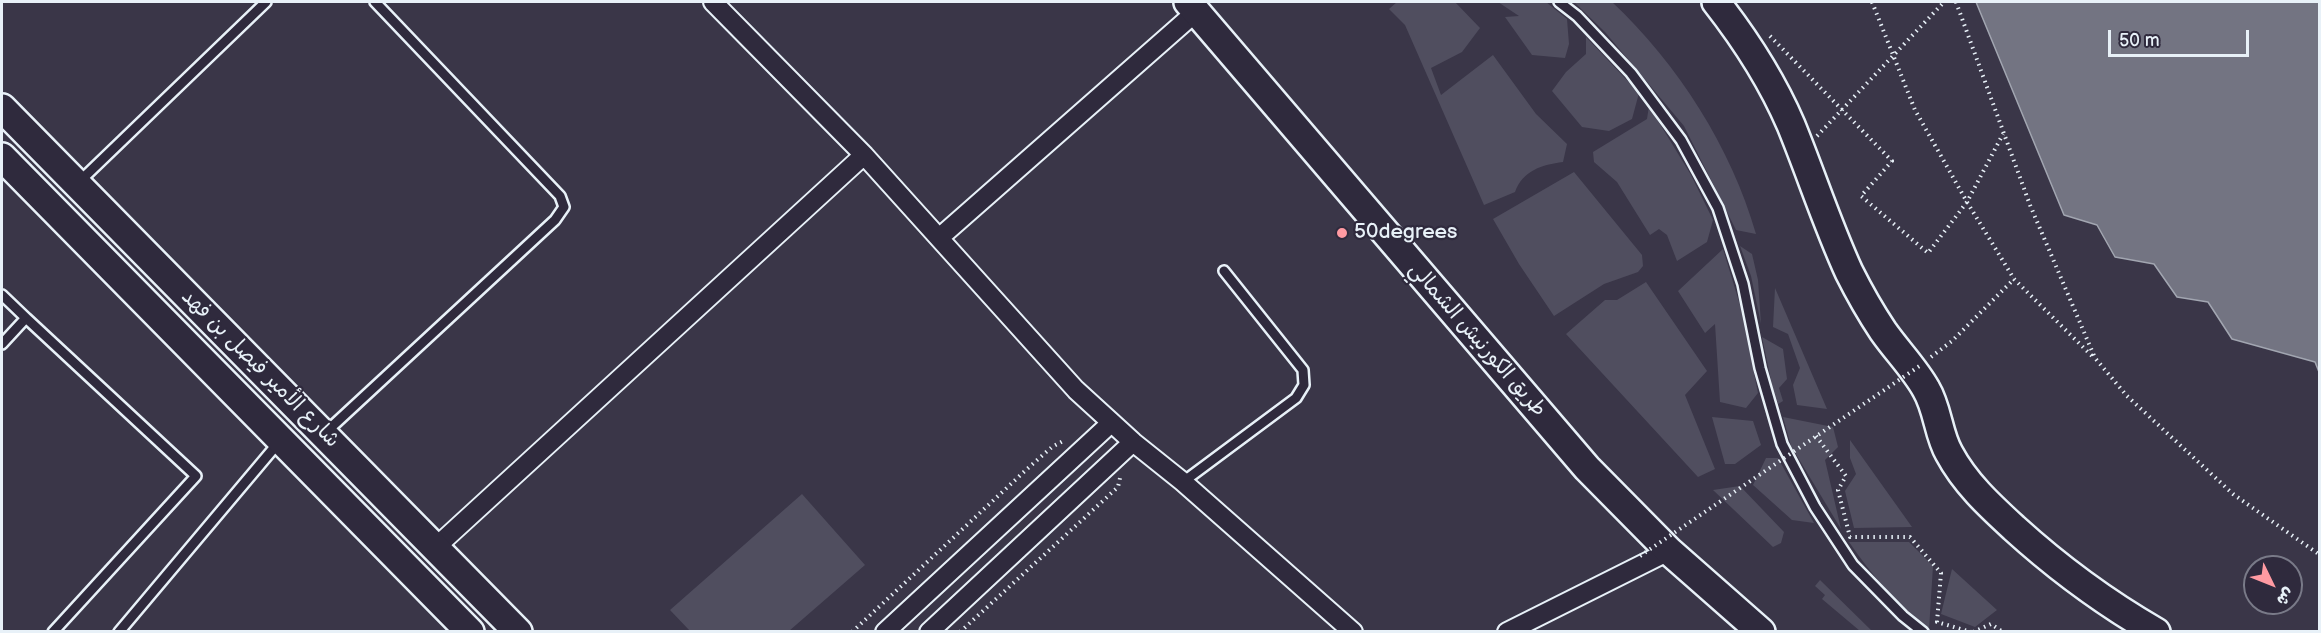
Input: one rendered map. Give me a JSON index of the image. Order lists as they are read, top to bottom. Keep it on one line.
{"streets":{"main road":["طريق الكورنيش الشمالي","شارع الأمير فيصل بن فهد"]},"places":["50degrees"],"scale_bar":"50 m","north":"bottom right"}
